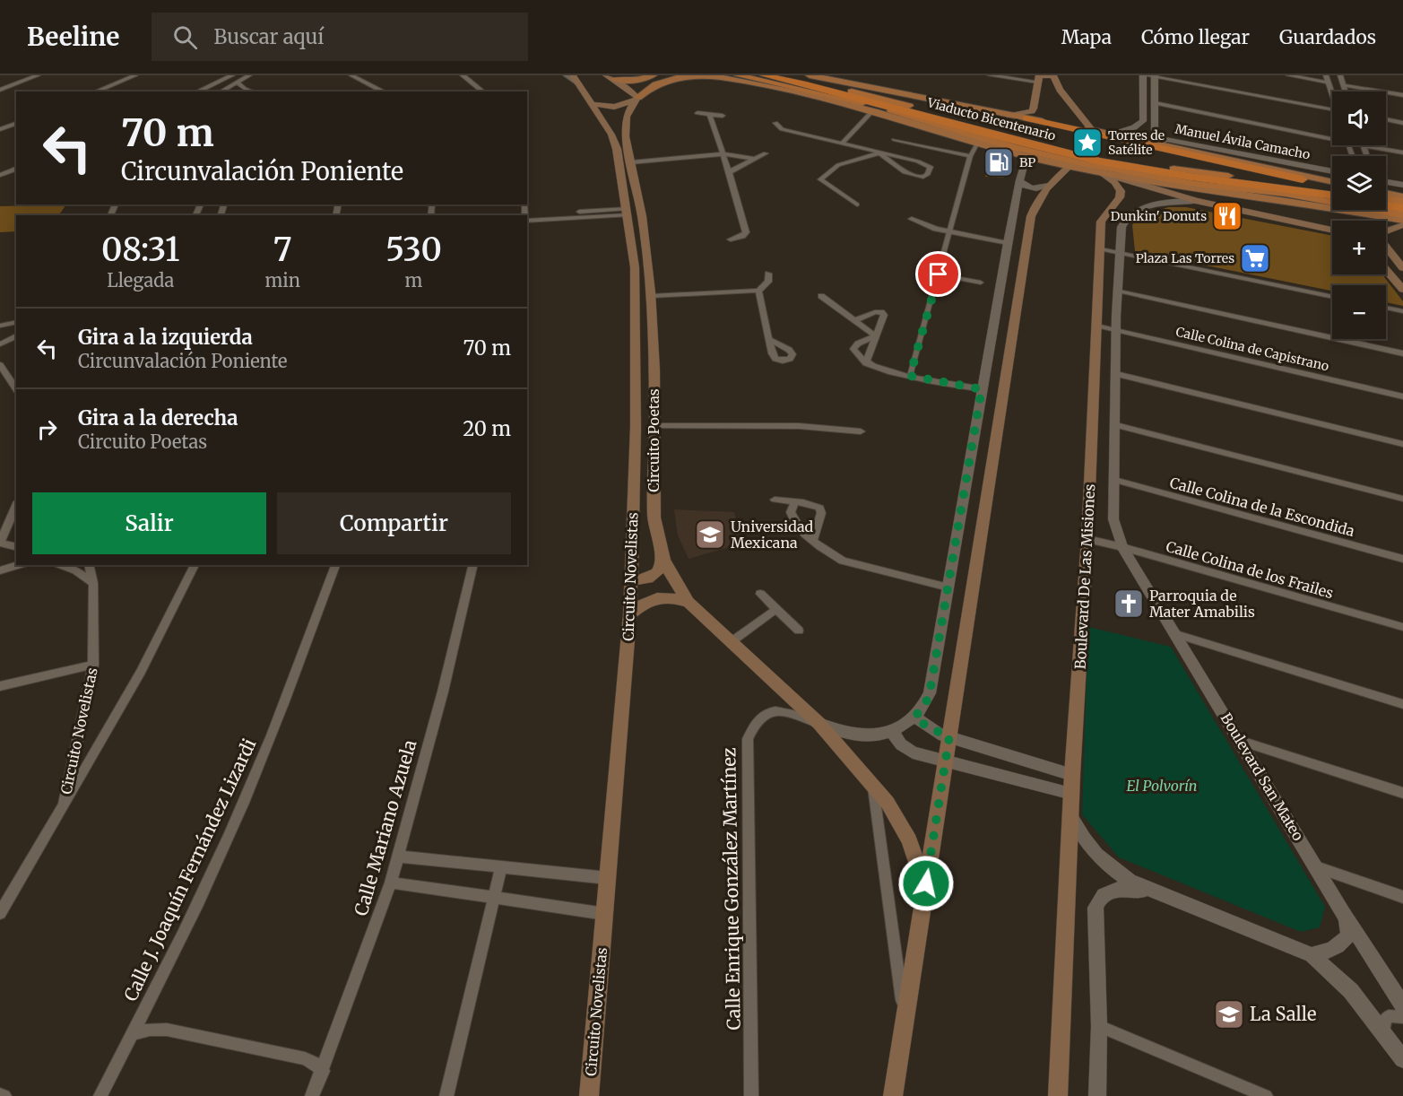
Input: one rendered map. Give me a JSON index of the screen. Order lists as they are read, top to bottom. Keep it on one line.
{"streets":{"highway":["Viaducto Bicentenario"],"main road":["Circuito Poetas","Circuito Novelistas","Boulevard De Las Misiones"],"street":["Manuel Ávila Camacho","Calle Colina de Capistrano","Calle Colina de la Escondida","Calle Colina de los Frailes","Boulevard San Mateo","Calle Mariano Azuela","Calle J. Joaquín Fernández Lizardi","Calle Enrique González Martínez"]},"crossings":[["Calle Colina de Capistrano","Boulevard De Las Misiones"],["Circuito Poetas","Calle Enrique González Martínez"],["Calle Colina de la Escondida","Boulevard De Las Misiones"],["Calle Colina de los Frailes","Boulevard De Las Misiones"],["Calle Colina de los Frailes","Boulevard San Mateo"],["Boulevard De Las Misiones","Boulevard San Mateo"]],"parks":["El Polvorín"],"places":{"place":["Torres de Satélite"],"fuel station":["BP"],"restaurant":["Dunkin' Donuts"],"supermarket":["Plaza Las Torres"],"school or university":["Universidad Mexicana","La Salle"],"church":["Parroquia de Mater Amabilis"]},"page":{"header":"Beeline","search":"Buscar aquí","nav":["Mapa","Cómo llegar","Guardados"],"map_buttons":["+","−"],"turn":["70 m","Circunvalación Poniente"],"eta":["08:31","Llegada","7","min","530","m"],"list":[{"name":"Gira a la izquierda","note":"Circunvalación Poniente","value":"70 m"},{"name":"Gira a la derecha","note":"Circuito Poetas","value":"20 m"}],"buttons":["Salir","Compartir"]}}
